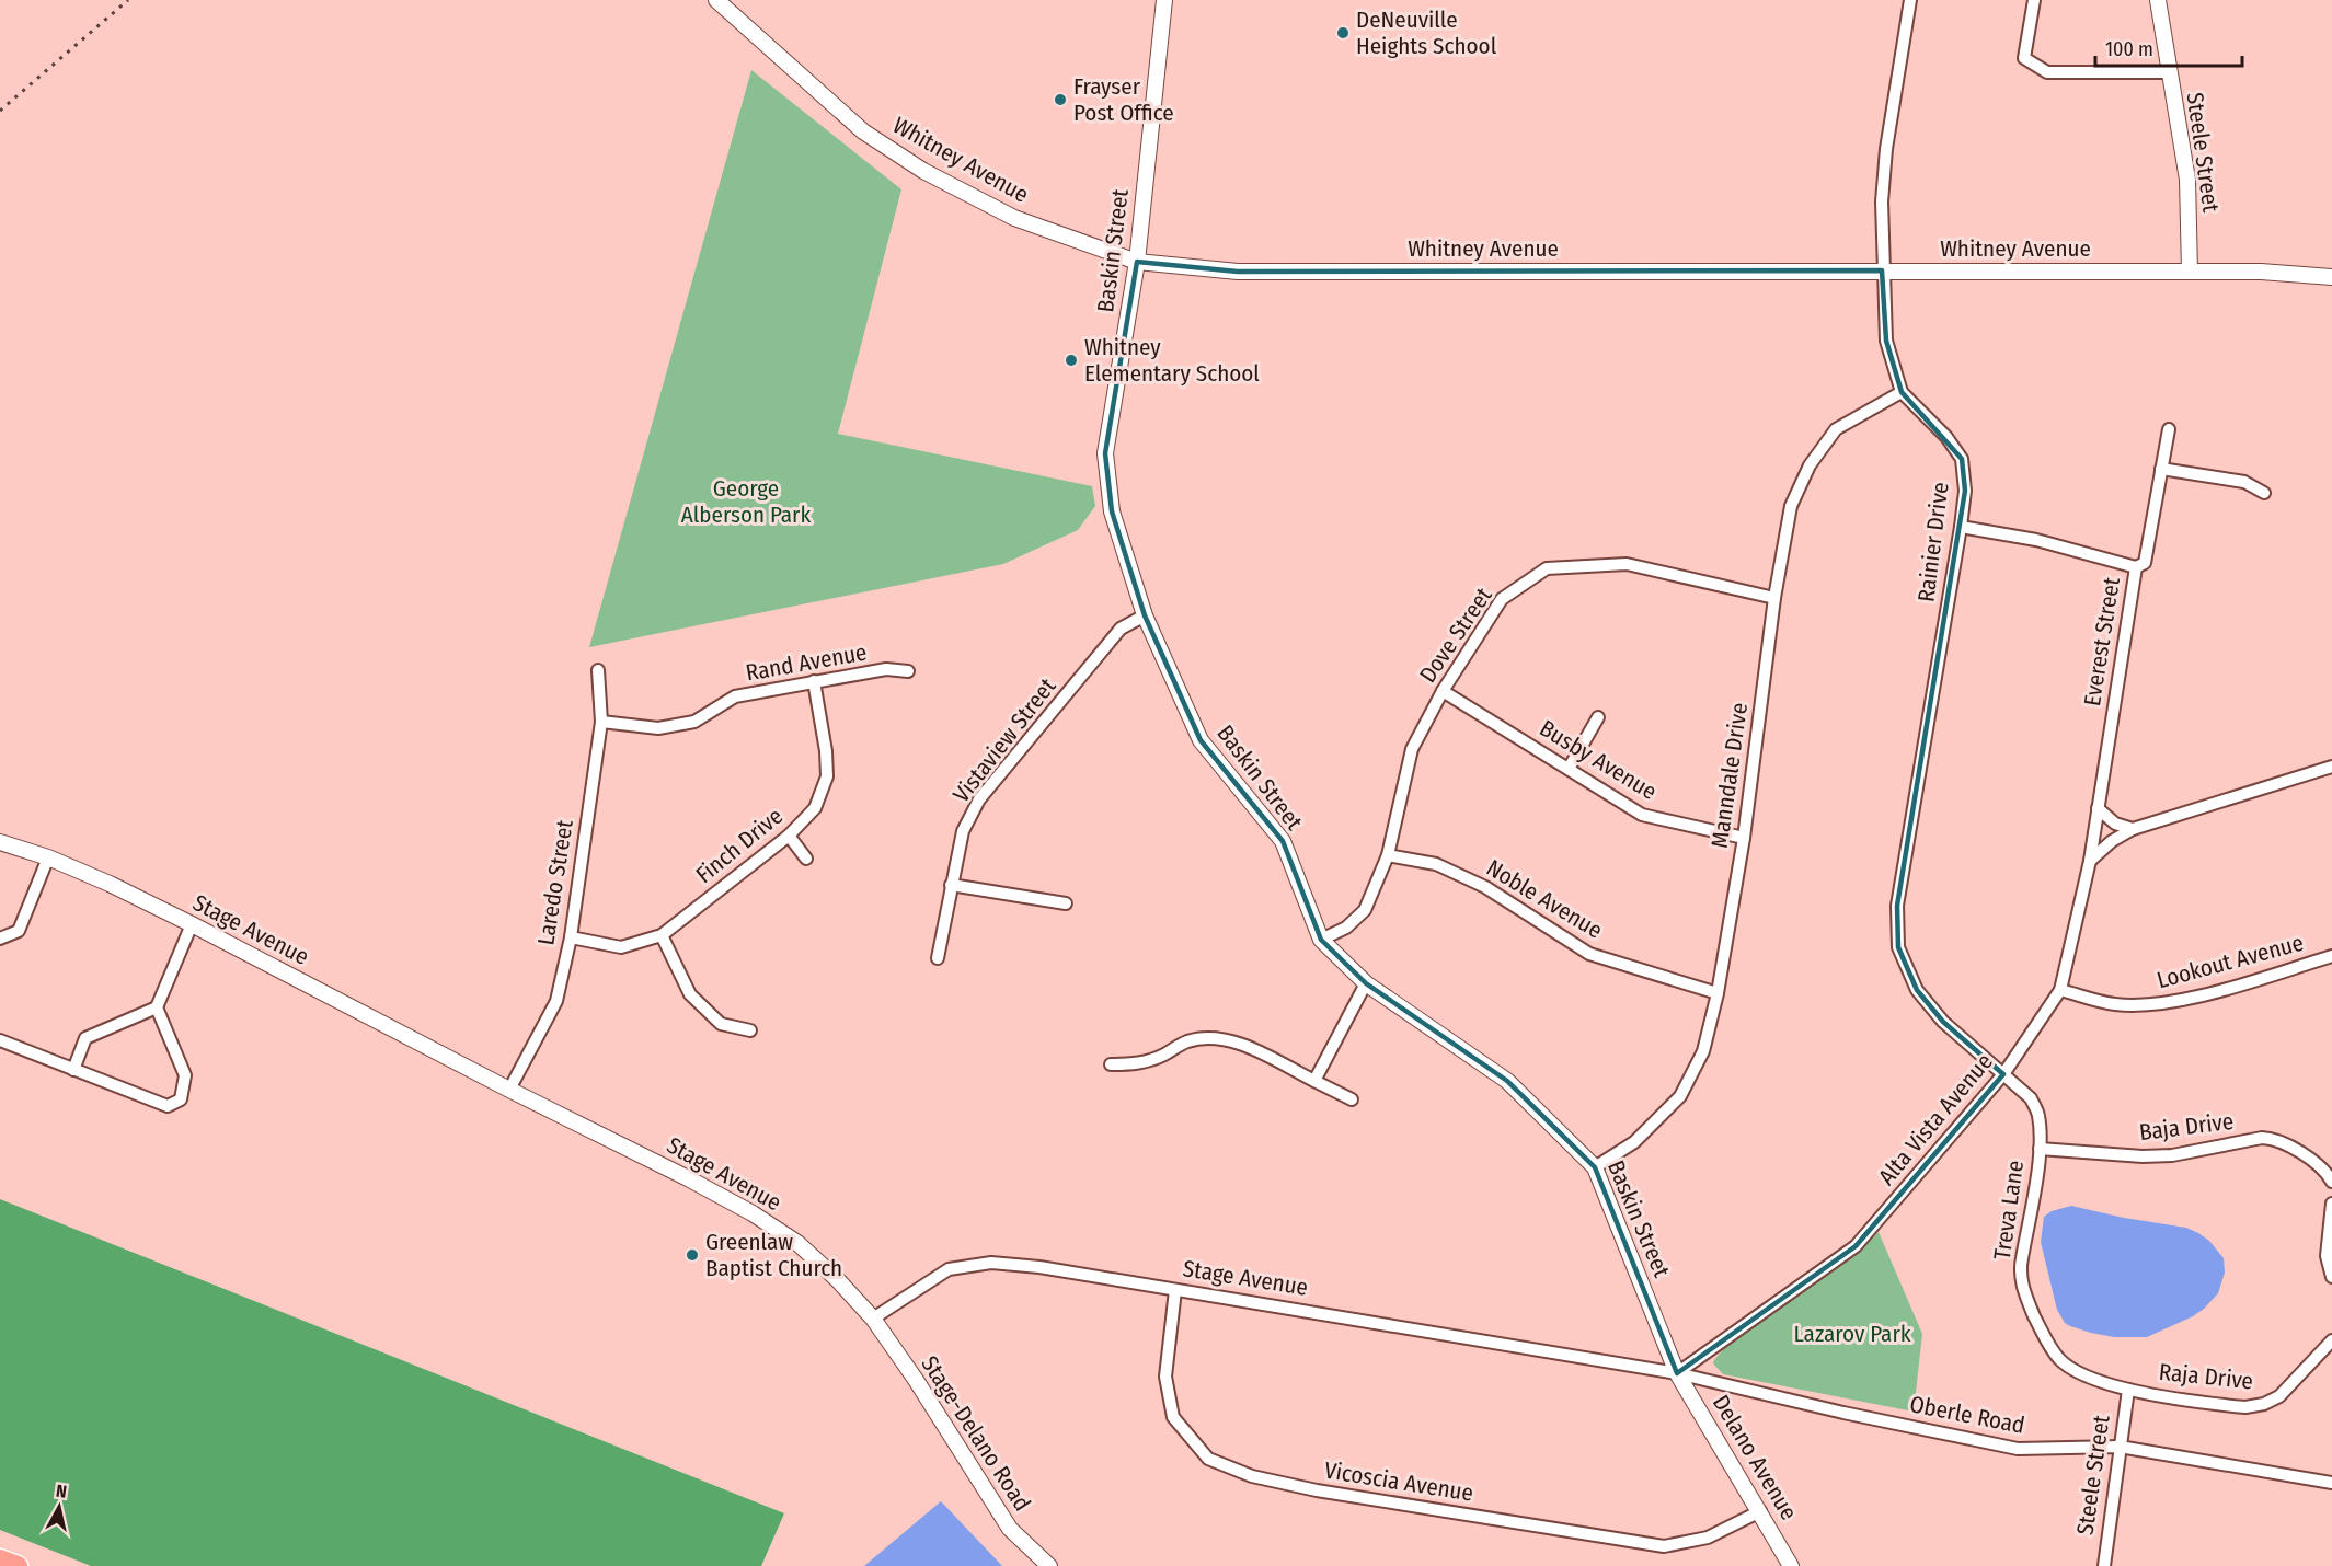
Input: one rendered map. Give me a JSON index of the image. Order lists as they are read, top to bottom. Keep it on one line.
{"streets":{"main road":["Steele Street","Whitney Avenue","Baskin Street","Stage Avenue","Stage-Delano Road","Delano Avenue"],"street":["Rainier Drive","Dove Street","Everest Street","Rand Avenue","Vistaview Street","Busby Avenue","Manndale Drive","Finch Drive","Laredo Street","Noble Avenue","Lookout Avenue","Alta Vista Avenue","Baja Drive","Treva Lane","Raja Drive","Oberle Road","Vicoscia Avenue"]},"crossings":[["Steele Street","Whitney Avenue"],["Steele Street","Treva Lane"],["Steele Street","Raja Drive"],["Steele Street","Oberle Road"],["Whitney Avenue","Baskin Street"],["Whitney Avenue","Rainier Drive"],["Baskin Street","Dove Street"],["Baskin Street","Vistaview Street"],["Baskin Street","Manndale Drive"],["Baskin Street","Stage Avenue"],["Baskin Street","Alta Vista Avenue"],["Baskin Street","Oberle Road"],["Baskin Street","Delano Avenue"],["Rainier Drive","Everest Street"],["Rainier Drive","Manndale Drive"],["Rainier Drive","Alta Vista Avenue"],["Rainier Drive","Treva Lane"],["Dove Street","Busby Avenue"],["Dove Street","Manndale Drive"],["Dove Street","Noble Avenue"],["Everest Street","Alta Vista Avenue"],["Rand Avenue","Finch Drive"],["Rand Avenue","Laredo Street"],["Busby Avenue","Manndale Drive"],["Manndale Drive","Noble Avenue"],["Finch Drive","Laredo Street"],["Laredo Street","Stage Avenue"],["Stage Avenue","Alta Vista Avenue"],["Stage Avenue","Oberle Road"],["Stage Avenue","Stage-Delano Road"],["Stage Avenue","Delano Avenue"],["Stage Avenue","Vicoscia Avenue"],["Lookout Avenue","Alta Vista Avenue"],["Alta Vista Avenue","Treva Lane"],["Alta Vista Avenue","Oberle Road"],["Alta Vista Avenue","Delano Avenue"],["Baja Drive","Treva Lane"],["Treva Lane","Raja Drive"],["Oberle Road","Delano Avenue"],["Delano Avenue","Vicoscia Avenue"]],"parks":["George Alberson Park","Lazarov Park"],"places":["DeNeuville Heights School","Frayser Post Office","Whitney Elementary School","Greenlaw Baptist Church"],"scale_bar":"100 m","north":"top"}
